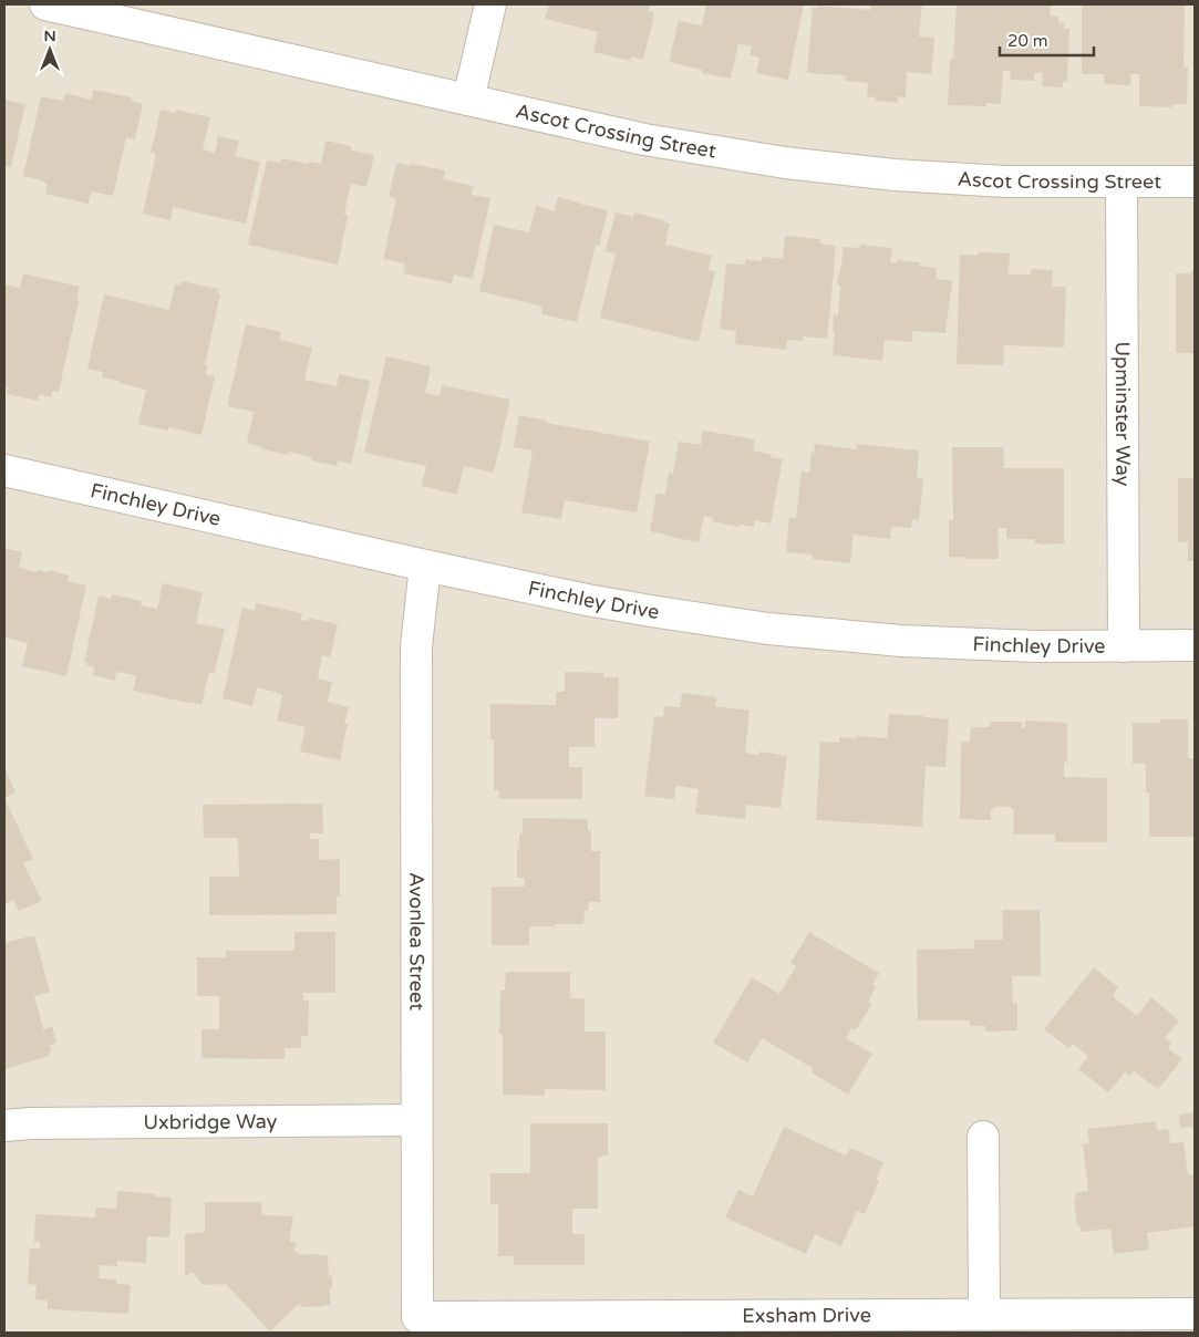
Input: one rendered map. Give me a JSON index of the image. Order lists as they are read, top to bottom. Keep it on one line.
{"streets":{"street":["Ascot Crossing Street","Upminster Way","Finchley Drive","Avonlea Street","Uxbridge Way","Exsham Drive"]},"crossings":[["Ascot Crossing Street","Upminster Way"],["Upminster Way","Finchley Drive"],["Finchley Drive","Avonlea Street"],["Avonlea Street","Uxbridge Way"],["Avonlea Street","Exsham Drive"]],"scale_bar":"20 m","north":"top"}
